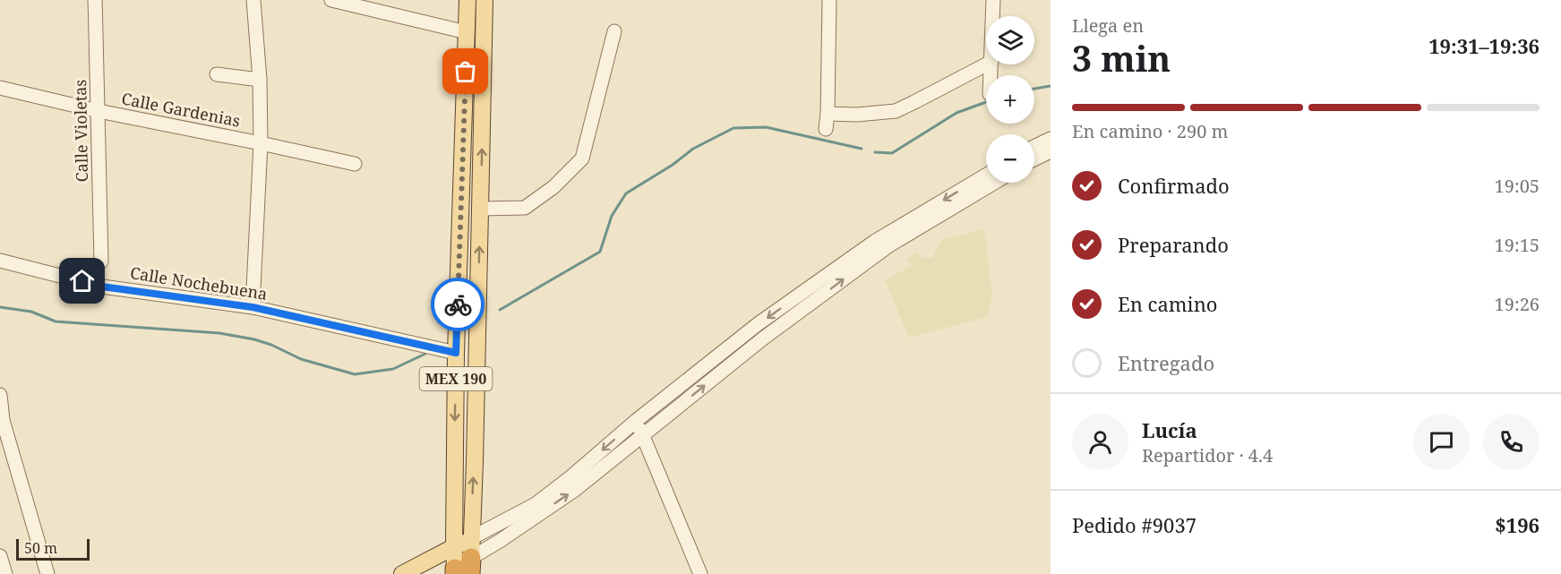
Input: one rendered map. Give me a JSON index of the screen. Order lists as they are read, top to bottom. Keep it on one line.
{"streets":{"main road":["MEX 190"],"street":["Calle Gardenias","Calle Violetas","Calle Nochebuena"]},"crossings":[["Calle Gardenias","Calle Violetas"],["Calle Nochebuena","MEX 190"]],"scale_bar":"50 m","page":{"heading":["3 min","Llega en","19:31–19:36"],"panel":["Lucía","Repartidor · 4.4","Pedido #9037","$196"],"map_buttons":["+","−"],"bar":"En camino · 290 m","list":[["Confirmado","19:05"],["Preparando","19:15"],["En camino","19:26"],"Entregado"],"scale":"50 m"}}
